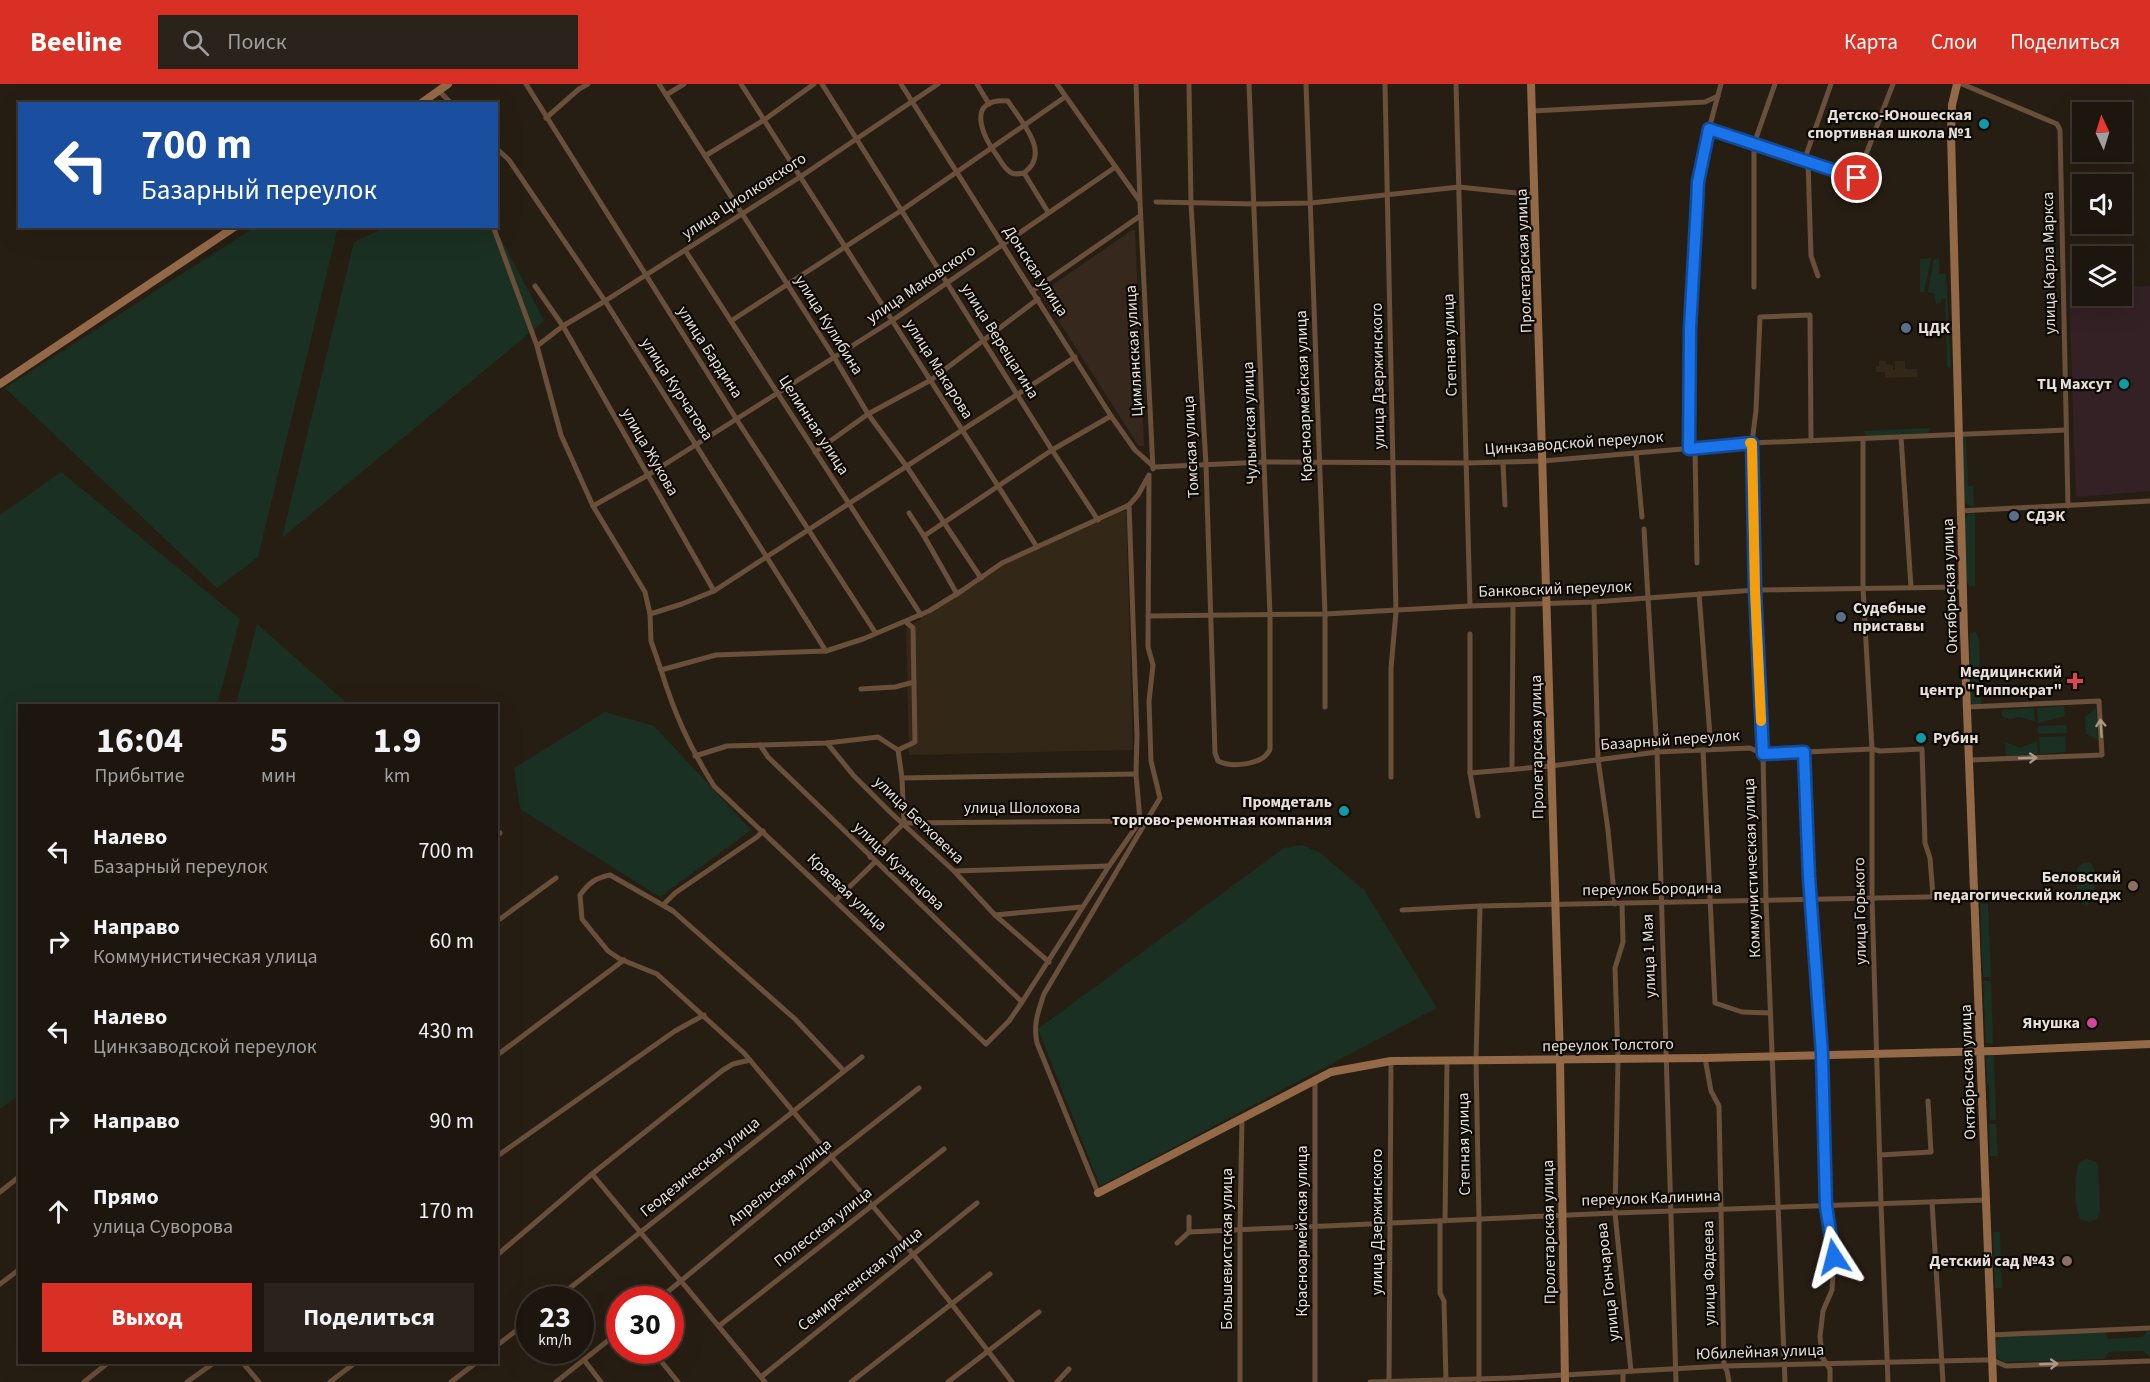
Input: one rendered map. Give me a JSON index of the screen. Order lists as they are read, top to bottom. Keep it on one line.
{"streets":{"street":["улица Циолковского","Пролетарская улица","улица Карла Маркса","Донская улица","улица Маковского","улица Кулибина","улица Верещагина","Степная улица","Цимлянская улица","улица Бардина","улица Макарова","улица Дзержинского","улица Курчатова","Красноармейская улица","Чулымская улица","Целинная улица","Цинкзаводской переулок","Томская улица","улица Жукова","Октябрьская улица","Банковский переулок","Базарный переулок","улица Шолохова","улица Бетховена","улица Кузнецова","Коммунистическая улица","переулок Бородина","Краевая улица","улица Горького","улица 1 Мая","переулок Толстого","Геодезическая улица","Апрельская улица","переулок Калинина","Полесская улица","Большевистская улица","улица Фадеева","Семиреченская улица","улица Гончарова","Юбилейная улица"]},"crossings":[["улица Циолковского","Донская улица"],["улица Циолковского","улица Кулибина"],["улица Циолковского","улица Верещагина"],["улица Циолковского","улица Бардина"],["улица Циолковского","улица Макарова"],["улица Циолковского","улица Курчатова"],["улица Циолковского","Целинная улица"],["улица Циолковского","улица Жукова"],["улица Циолковского","Краевая улица"],["Пролетарская улица","Цинкзаводской переулок"],["Пролетарская улица","Банковский переулок"],["Пролетарская улица","Базарный переулок"],["Пролетарская улица","переулок Бородина"],["Пролетарская улица","переулок Толстого"],["Пролетарская улица","переулок Калинина"],["Пролетарская улица","Юбилейная улица"],["улица Карла Маркса","Цинкзаводской переулок"],["Донская улица","улица Маковского"],["Донская улица","Цимлянская улица"],["Донская улица","Цинкзаводской переулок"],["улица Маковского","улица Кулибина"],["улица Маковского","улица Верещагина"],["улица Маковского","улица Бардина"],["улица Маковского","улица Макарова"],["улица Маковского","улица Курчатова"],["улица Маковского","Целинная улица"],["улица Маковского","улица Жукова"],["улица Маковского","Краевая улица"],["Степная улица","Цинкзаводской переулок"],["Степная улица","Банковский переулок"],["Степная улица","переулок Бородина"],["Степная улица","переулок Толстого"],["Степная улица","переулок Калинина"],["Степная улица","Юбилейная улица"],["Цимлянская улица","Цинкзаводской переулок"],["улица Дзержинского","Цинкзаводской переулок"],["улица Дзержинского","Банковский переулок"],["улица Дзержинского","переулок Толстого"],["улица Дзержинского","переулок Калинина"],["улица Дзержинского","Юбилейная улица"],["Красноармейская улица","Цинкзаводской переулок"],["Красноармейская улица","Банковский переулок"],["Красноармейская улица","переулок Толстого"],["Красноармейская улица","переулок Калинина"],["Чулымская улица","Цинкзаводской переулок"],["Чулымская улица","Томская улица"],["Чулымская улица","Банковский переулок"],["Цинкзаводской переулок","Томская улица"],["Цинкзаводской переулок","Октябрьская улица"],["Цинкзаводской переулок","Коммунистическая улица"],["Цинкзаводской переулок","улица Горького"],["Томская улица","Банковский переулок"],["Октябрьская улица","Банковский переулок"],["Октябрьская улица","переулок Бородина"],["Октябрьская улица","переулок Толстого"],["Октябрьская улица","переулок Калинина"],["Октябрьская улица","Юбилейная улица"],["Банковский переулок","Коммунистическая улица"],["Банковский переулок","улица Горького"],["Банковский переулок","улица 1 Мая"],["Базарный переулок","Коммунистическая улица"],["Базарный переулок","переулок Бородина"],["Базарный переулок","улица Горького"],["Базарный переулок","улица 1 Мая"],["улица Шолохова","улица Бетховена"],["улица Кузнецова","Краевая улица"],["Коммунистическая улица","переулок Бородина"],["Коммунистическая улица","переулок Толстого"],["Коммунистическая улица","переулок Калинина"],["Коммунистическая улица","Юбилейная улица"],["переулок Бородина","улица Горького"],["переулок Бородина","улица 1 Мая"],["переулок Бородина","улица Гончарова"],["улица Горького","переулок Толстого"],["улица Горького","переулок Калинина"],["улица Горького","Юбилейная улица"],["улица 1 Мая","переулок Толстого"],["улица 1 Мая","переулок Калинина"],["улица 1 Мая","Юбилейная улица"],["переулок Толстого","Большевистская улица"],["переулок Толстого","улица Фадеева"],["переулок Толстого","улица Гончарова"],["переулок Калинина","Большевистская улица"],["переулок Калинина","улица Фадеева"],["переулок Калинина","улица Гончарова"],["улица Фадеева","Юбилейная улица"],["улица Гончарова","Юбилейная улица"]],"places":{"other":["Детско-Юношеская спортивная школа №1","ЦДК","ТЦ Махсут","СДЭК","Судебные приставы","Рубин","Промдеталь торгово-ремонтная компания","Беловский педагогический колледж","Янушка","Детский сад №43"],"health":["Медицинский центр \"Гиппократ\""]},"north":"top","page":{"header":"Beeline","search":"Поиск","nav":["Карта","Слои","Поделиться"],"turn":["700 m","Базарный переулок"],"eta":["16:04","Прибытие","5","мин","1.9","km"],"list":[{"name":"Налево","note":"Базарный переулок","value":"700 m"},{"name":"Направо","note":"Коммунистическая улица","value":"60 m"},{"name":"Налево","note":"Цинкзаводской переулок","value":"430 m"},{"name":"Направо","value":"90 m"},{"name":"Прямо","note":"улица Суворова","value":"170 m"}],"buttons":["Выход","Поделиться"],"speed":"23 km/h","limit":"30"}}
